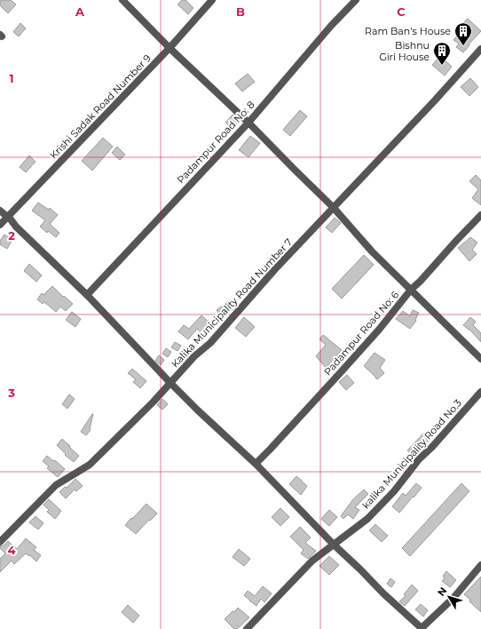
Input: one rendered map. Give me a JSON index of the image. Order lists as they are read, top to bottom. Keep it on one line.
{"streets":{"street":["Krishi Sadak Road Number 9","Padampur Road No: 8","Kalika Municipality Road Number 7","Padampur Road No: 6","kalika Municipality Road No.3"]},"places":{"building":["Ram Ban's House","Bishnu Giri House"]},"north":"top left","grid":{"columns":["A","B","C"],"rows":["1","2","3","4"]}}
